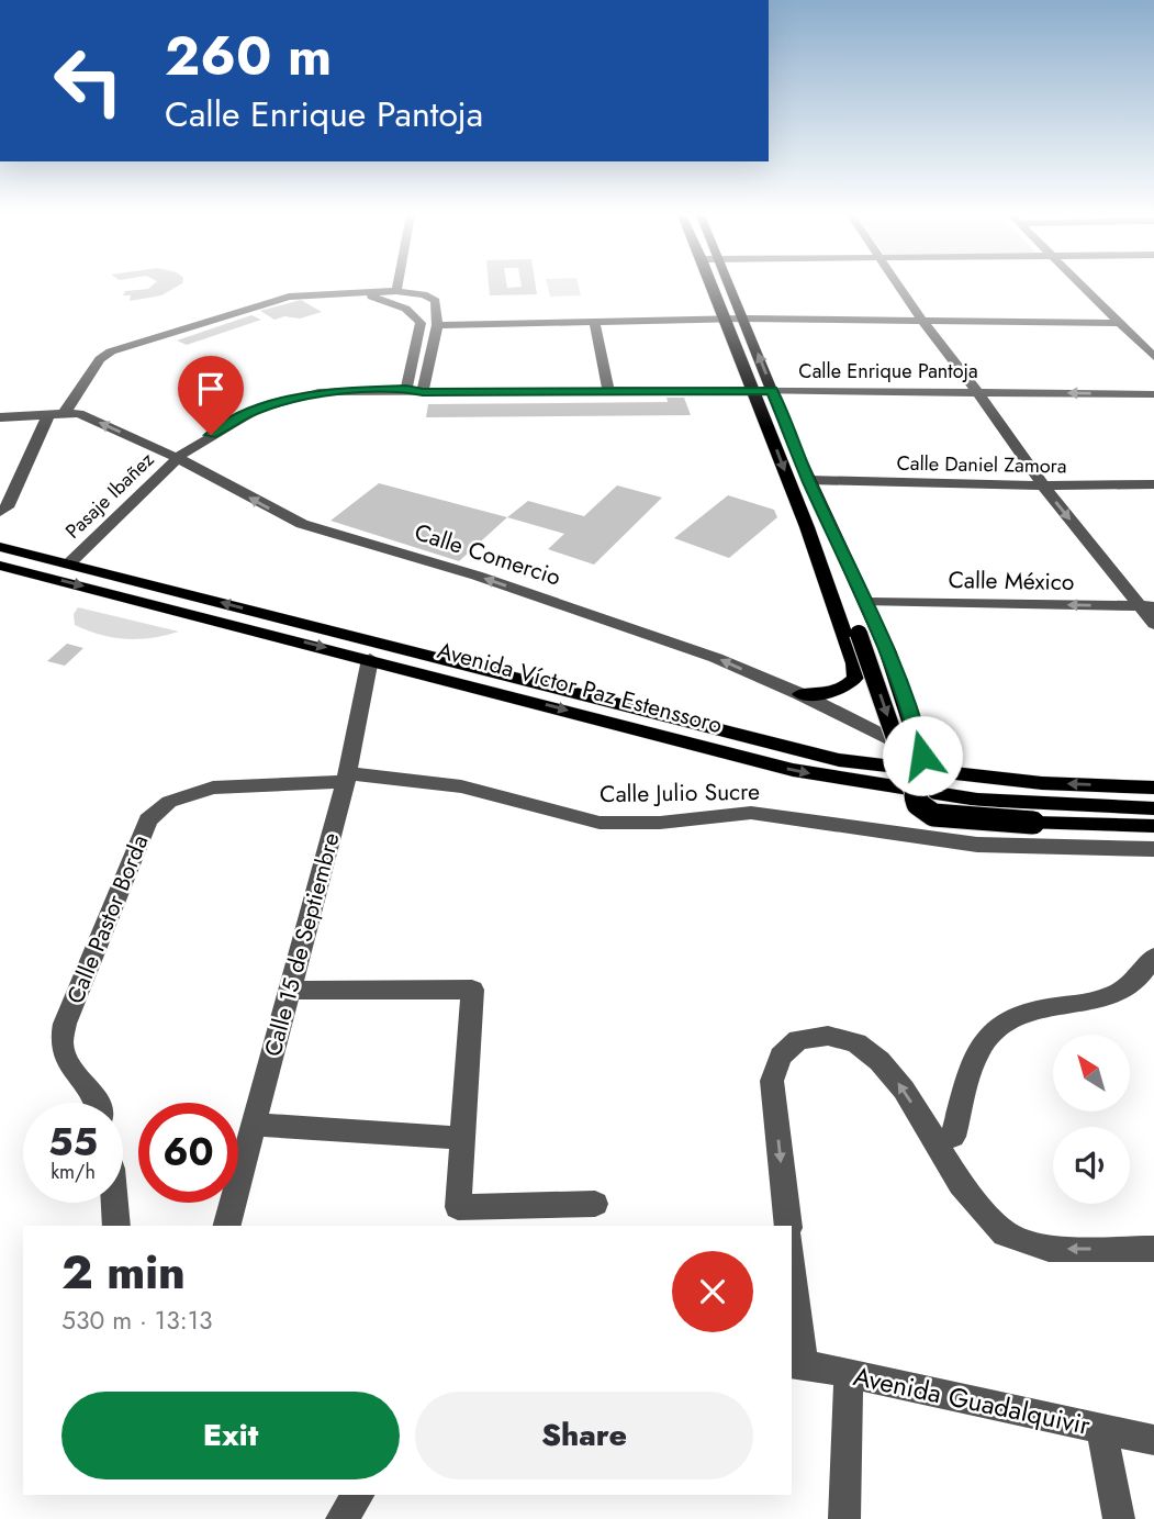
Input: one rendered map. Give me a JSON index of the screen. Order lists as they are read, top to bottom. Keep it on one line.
{"streets":{"main road":["Calle Comercio","Avenida Víctor Paz Estenssoro"],"street":["Calle Enrique Pantoja","Calle Daniel Zamora","Pasaje Ibañez","Calle México","Calle Julio Sucre","Calle Pastor Borda","Calle 15 de Septiembre","Avenida Guadalquivir"]},"crossings":[["Calle Enrique Pantoja","Pasaje Ibañez"],["Calle Enrique Pantoja","Calle Comercio"],["Pasaje Ibañez","Calle Comercio"],["Pasaje Ibañez","Avenida Víctor Paz Estenssoro"],["Calle Comercio","Avenida Víctor Paz Estenssoro"],["Avenida Víctor Paz Estenssoro","Calle 15 de Septiembre"],["Calle Julio Sucre","Calle Pastor Borda"],["Calle Julio Sucre","Calle 15 de Septiembre"],["Calle Pastor Borda","Calle 15 de Septiembre"]],"one_way":["Calle Comercio","Calle México"],"north":"top left","page":{"turn":["260 m","Calle Enrique Pantoja"],"speed":"55 km/h","limit":"60","heading":["2 min","530 m · 13:13"],"buttons":["Exit","Share"]}}
